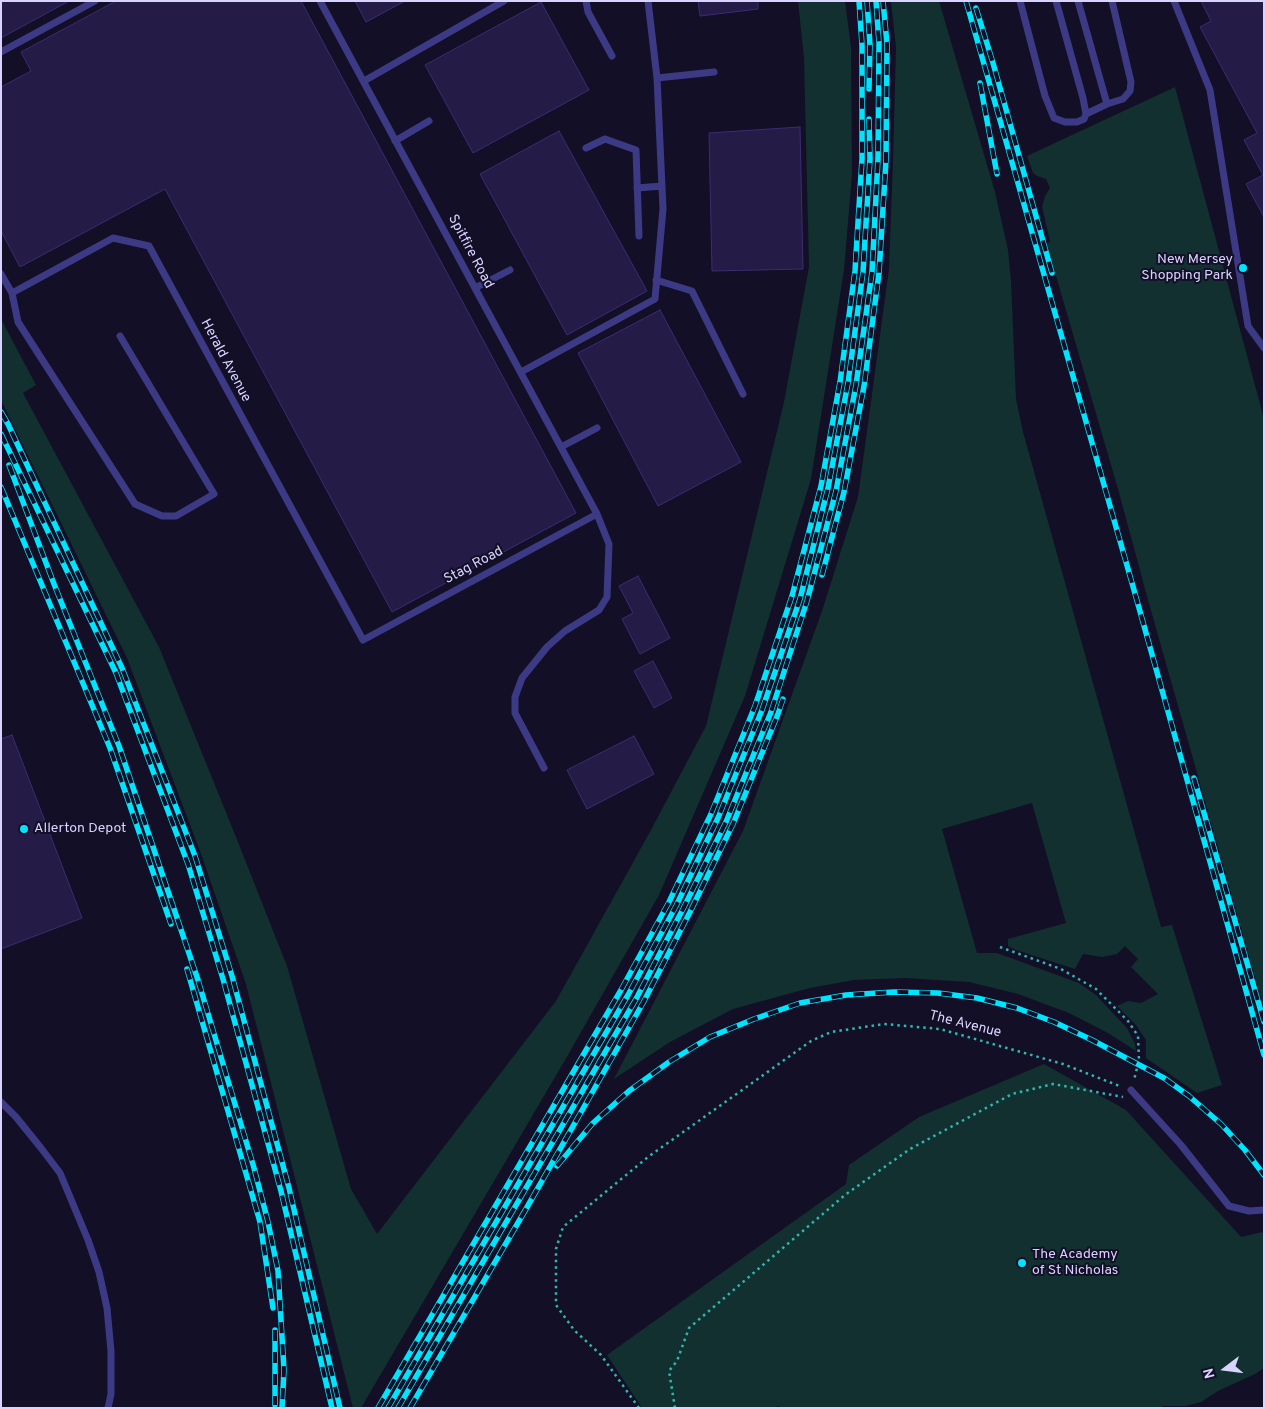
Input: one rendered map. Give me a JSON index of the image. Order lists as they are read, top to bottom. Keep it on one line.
{"streets":{"lane":["Spitfire Road","Herald Avenue","Stag Road"],"path":["The Avenue"]},"crossings":[["Spitfire Road","Stag Road"],["Herald Avenue","Stag Road"]],"places":["New Mersey Shopping Park","Allerton Depot","The Academy of St Nicholas"],"north":"left"}
